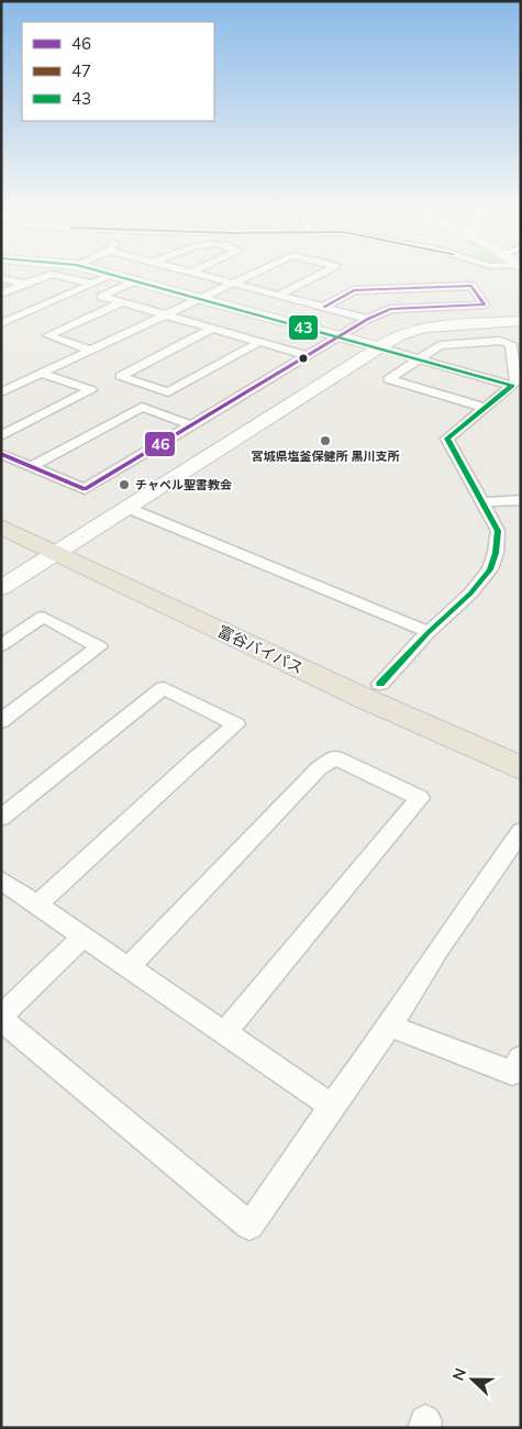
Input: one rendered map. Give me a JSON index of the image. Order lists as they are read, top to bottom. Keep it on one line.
{"streets":{"highway":["富谷バイパス"]},"places":["宮城県塩釜保健所 黒川支所","チャペル聖書教会"],"lines":["transit line 43","transit line 46"],"legend":["46","47","43"],"north":"left"}
